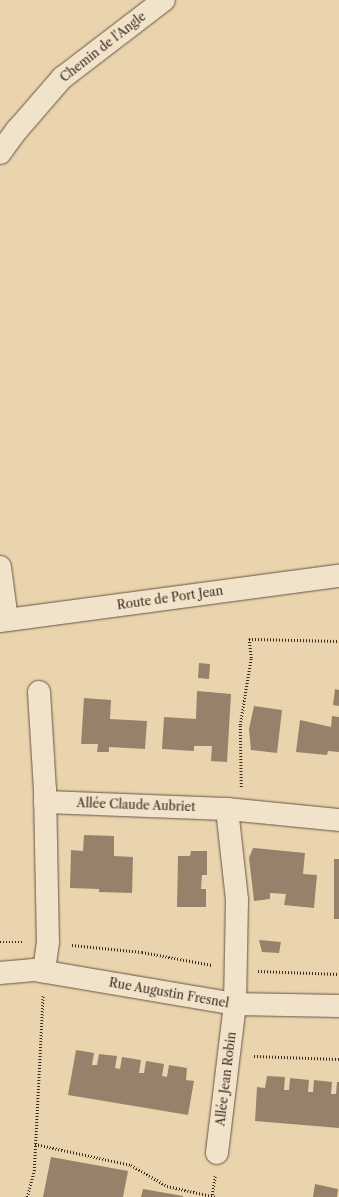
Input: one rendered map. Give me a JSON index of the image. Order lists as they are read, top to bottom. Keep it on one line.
{"streets":{"street":["Chemin de l'Angle","Route de Port Jean","Allée Claude Aubriet","Rue Augustin Fresnel","Allée Jean Robin"]},"crossings":[["Rue Augustin Fresnel","Allée Jean Robin"]]}
